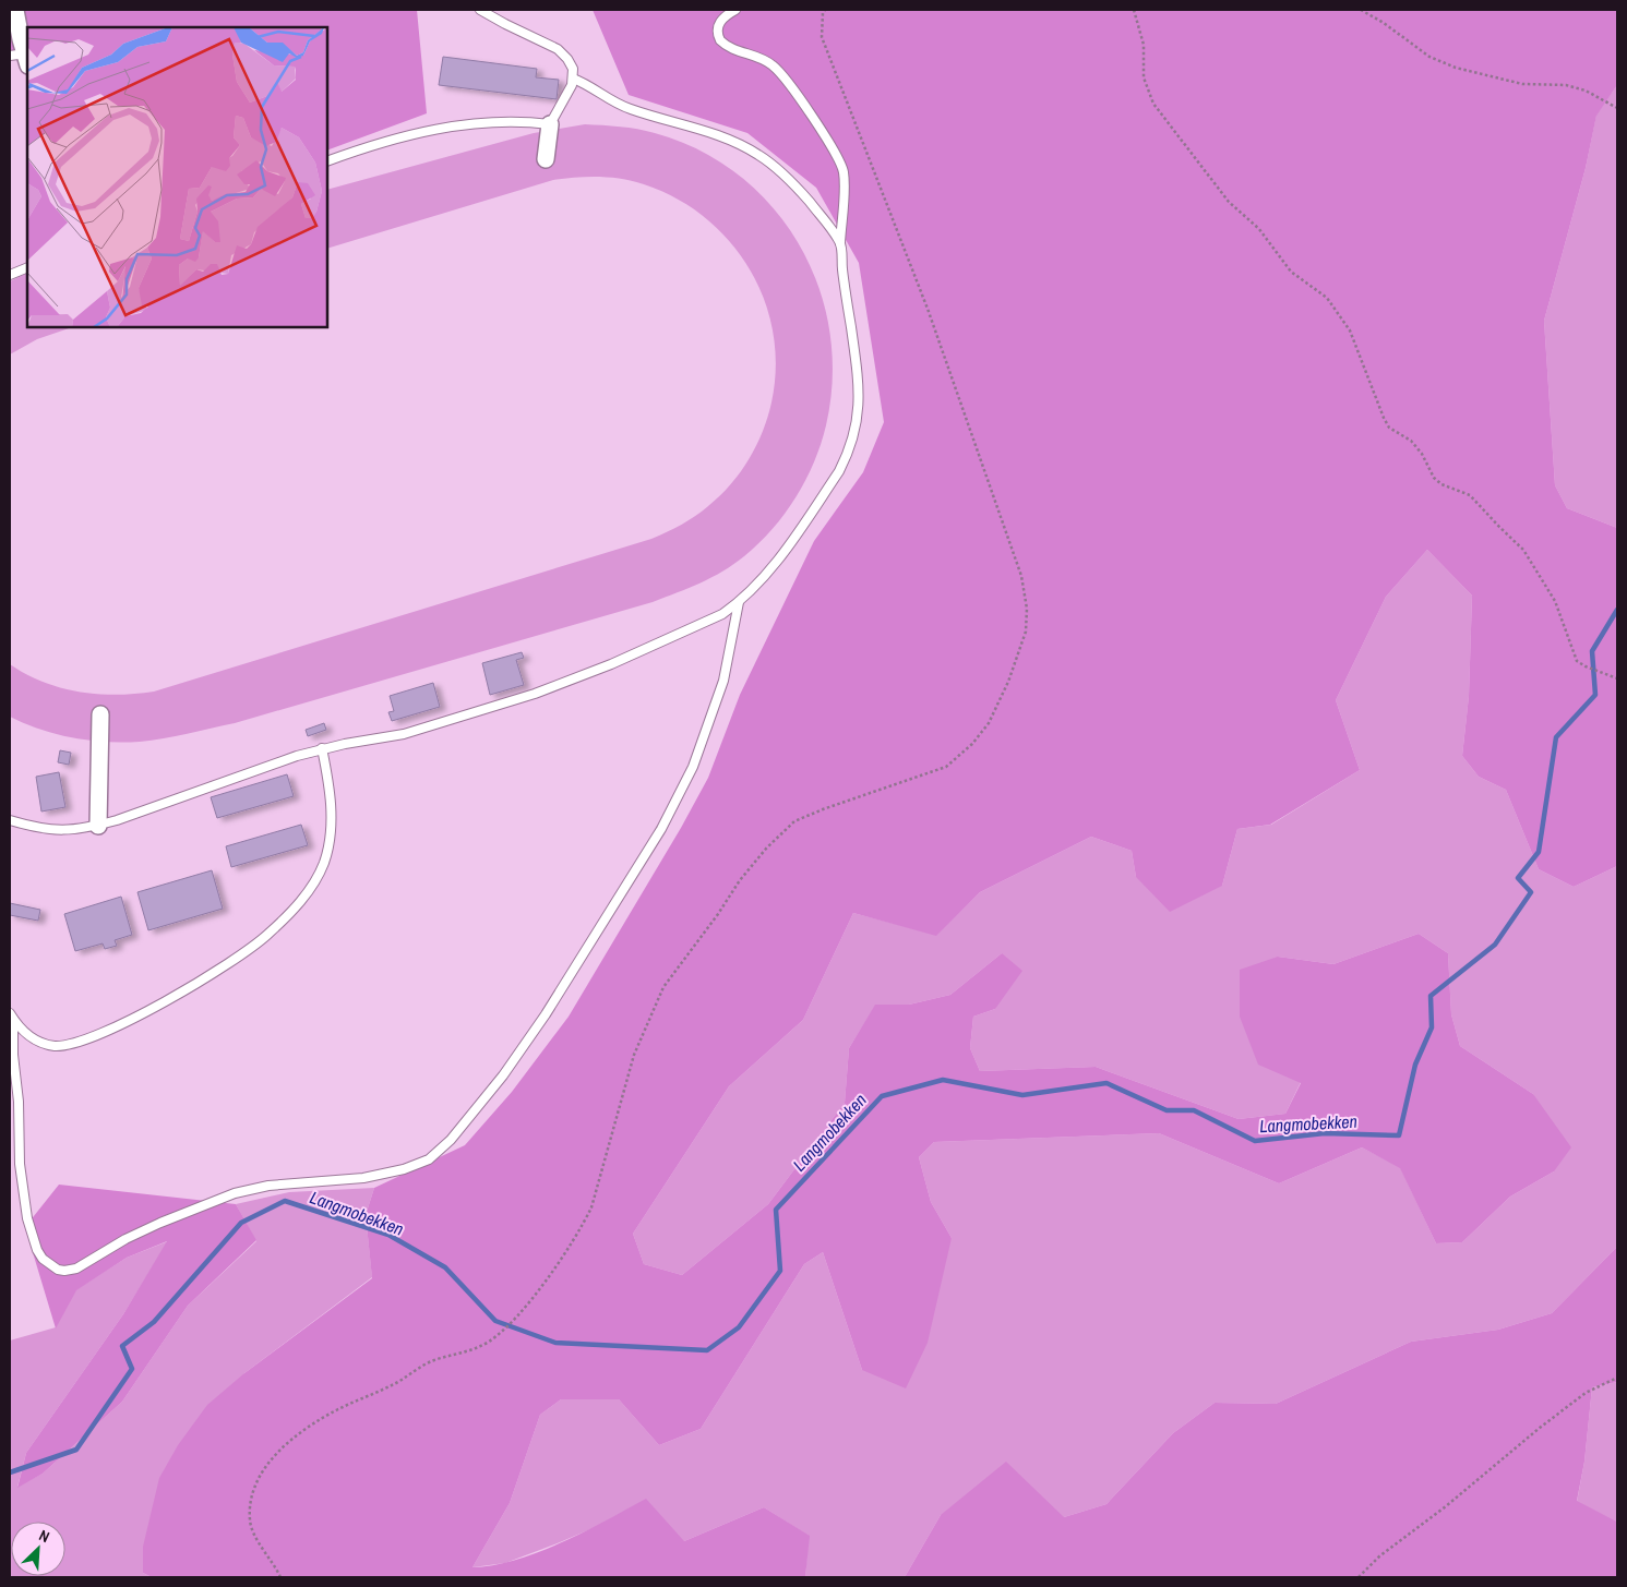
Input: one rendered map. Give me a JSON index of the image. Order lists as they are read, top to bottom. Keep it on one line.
{"water":["Langmobekken"],"north":"top right"}
